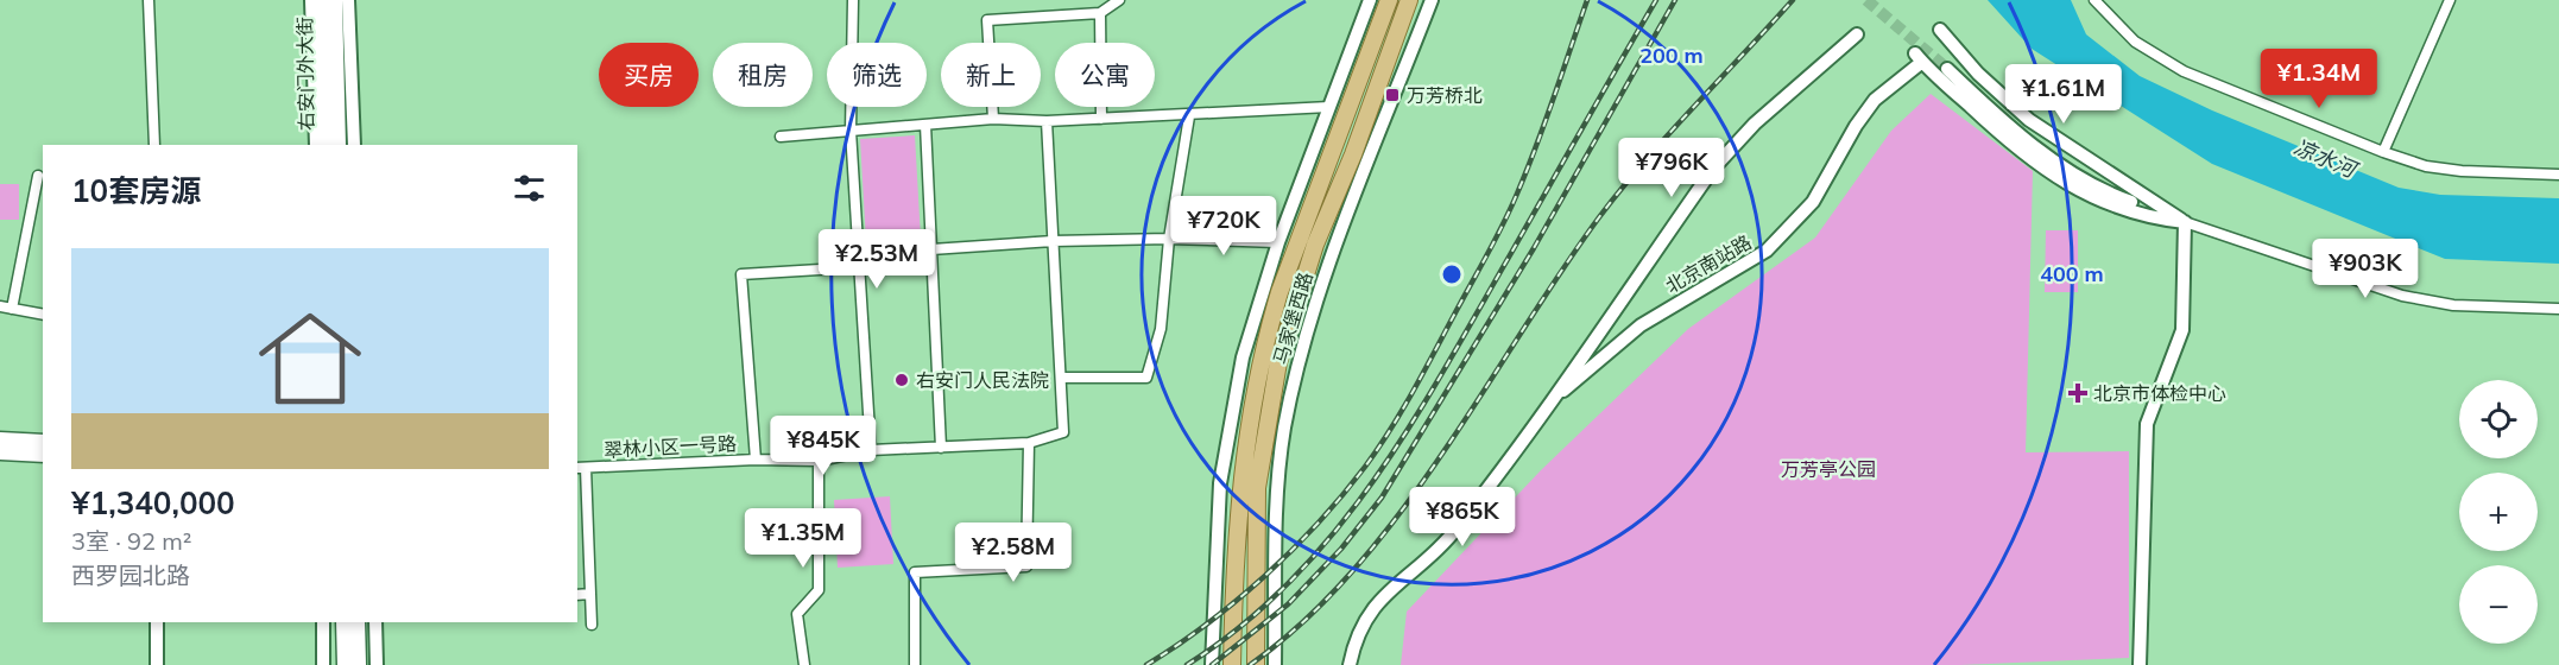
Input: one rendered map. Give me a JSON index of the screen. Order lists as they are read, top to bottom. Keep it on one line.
{"streets":{"main road":["右安门外大街","马家堡西路"],"street":["北京南站路","翠林小区一号路"]},"water":["凉水河"],"parks":["万芳亭公园"],"places":{"transit":["万芳桥北"],"other":["右安门人民法院"],"health":["北京市体检中心"]},"page":{"chip":["买房","租房","筛选","新上","公寓"],"price":["¥1.34M","¥1.61M","¥796K","¥720K","¥2.53M","¥903K","¥845K","¥865K","¥1.35M","¥2.58M"],"heading":"10套房源","list":[{"name":"¥1,340,000","note":"3室 · 92 m² · 西罗园北路"}],"map_buttons":["+","−"]},"rings":["200 m","400 m"]}
